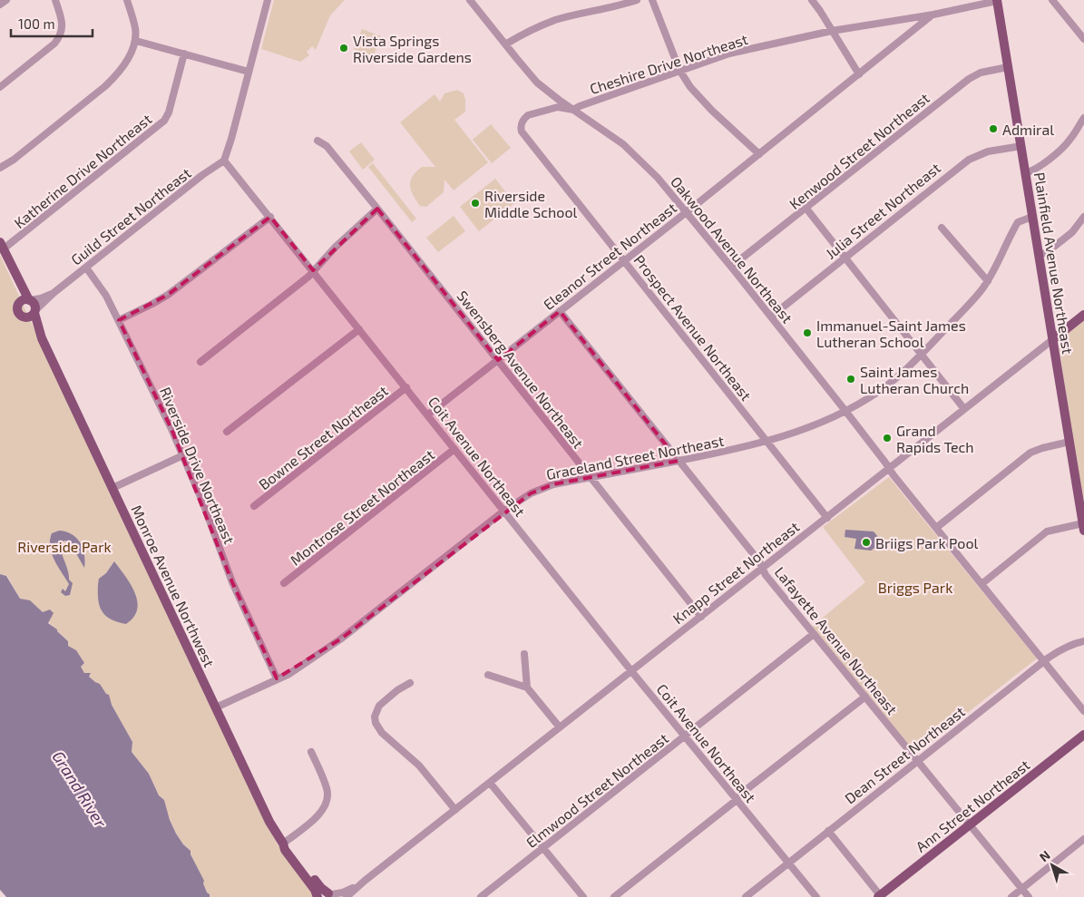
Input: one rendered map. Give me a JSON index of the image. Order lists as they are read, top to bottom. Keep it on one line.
{"streets":{"main road":["Plainfield Avenue Northeast","Knapp Street Northeast","Monroe Avenue Northwest","Ann Street Northeast"],"street":["Cheshire Drive Northeast","Kenwood Street Northeast","Katherine Drive Northeast","Julia Street Northeast","Guild Street Northeast","Oakwood Avenue Northeast","Eleanor Street Northeast","Prospect Avenue Northeast","Swensberg Avenue Northeast","Bowne Street Northeast","Coit Avenue Northeast","Graceland Street Northeast","Riverside Drive Northeast","Montrose Street Northeast","Lafayette Avenue Northeast","Dean Street Northeast","Elmwood Street Northeast"]},"crossings":[["Cheshire Drive Northeast","Oakwood Avenue Northeast"],["Cheshire Drive Northeast","Eleanor Street Northeast"],["Cheshire Drive Northeast","Plainfield Avenue Northeast"],["Cheshire Drive Northeast","Prospect Avenue Northeast"],["Kenwood Street Northeast","Oakwood Avenue Northeast"],["Kenwood Street Northeast","Plainfield Avenue Northeast"],["Julia Street Northeast","Oakwood Avenue Northeast"],["Julia Street Northeast","Plainfield Avenue Northeast"],["Guild Street Northeast","Coit Avenue Northeast"],["Guild Street Northeast","Riverside Drive Northeast"],["Guild Street Northeast","Monroe Avenue Northwest"],["Oakwood Avenue Northeast","Eleanor Street Northeast"],["Oakwood Avenue Northeast","Graceland Street Northeast"],["Oakwood Avenue Northeast","Knapp Street Northeast"],["Oakwood Avenue Northeast","Dean Street Northeast"],["Eleanor Street Northeast","Prospect Avenue Northeast"],["Eleanor Street Northeast","Swensberg Avenue Northeast"],["Eleanor Street Northeast","Coit Avenue Northeast"],["Eleanor Street Northeast","Lafayette Avenue Northeast"],["Plainfield Avenue Northeast","Graceland Street Northeast"],["Plainfield Avenue Northeast","Knapp Street Northeast"],["Prospect Avenue Northeast","Graceland Street Northeast"],["Prospect Avenue Northeast","Knapp Street Northeast"],["Swensberg Avenue Northeast","Graceland Street Northeast"],["Swensberg Avenue Northeast","Knapp Street Northeast"],["Bowne Street Northeast","Coit Avenue Northeast"],["Coit Avenue Northeast","Graceland Street Northeast"],["Coit Avenue Northeast","Montrose Street Northeast"],["Coit Avenue Northeast","Knapp Street Northeast"],["Coit Avenue Northeast","Dean Street Northeast"],["Coit Avenue Northeast","Elmwood Street Northeast"],["Graceland Street Northeast","Riverside Drive Northeast"],["Graceland Street Northeast","Monroe Avenue Northwest"],["Graceland Street Northeast","Lafayette Avenue Northeast"],["Knapp Street Northeast","Lafayette Avenue Northeast"],["Lafayette Avenue Northeast","Dean Street Northeast"],["Lafayette Avenue Northeast","Elmwood Street Northeast"],["Lafayette Avenue Northeast","Ann Street Northeast"]],"water":["Grand River"],"parks":["Riverside Park","Briggs Park"],"places":["Vista Springs Riverside Gardens","Admiral","Riverside Middle School","Immanuel-Saint James Lutheran School","Saint James Lutheran Church","Grand Rapids Tech","Briigs Park Pool"],"scale_bar":"100 m","north":"top left"}
